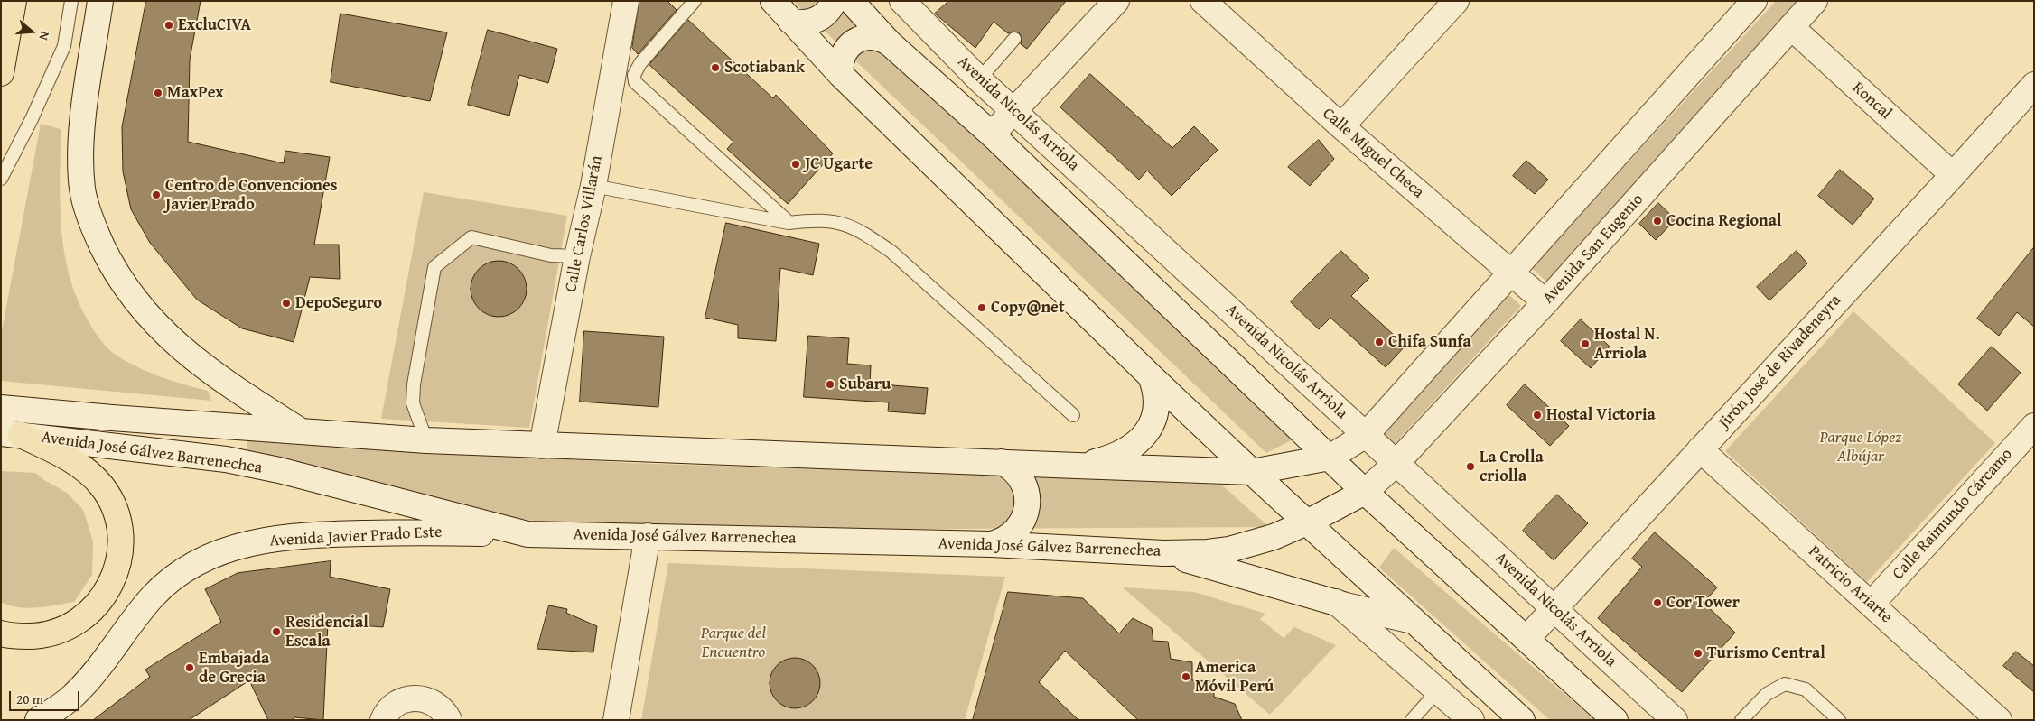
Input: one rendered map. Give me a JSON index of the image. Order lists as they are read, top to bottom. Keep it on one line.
{"streets":{"main road":["Roncal","Avenida Nicolás Arriola","Calle Miguel Checa","Calle Carlos Villarán","Avenida San Eugenio","Jirón José de Rivadeneyra","Avenida José Gálvez Barrenechea","Calle Raimundo Cárcamo","Avenida Javier Prado Este","Patricio Ariarte"]},"crossings":[["Roncal","Avenida San Eugenio"],["Roncal","Jirón José de Rivadeneyra"],["Avenida Nicolás Arriola","Avenida San Eugenio"],["Avenida Nicolás Arriola","Jirón José de Rivadeneyra"],["Avenida Nicolás Arriola","Avenida José Gálvez Barrenechea"],["Calle Miguel Checa","Avenida San Eugenio"],["Calle Carlos Villarán","Avenida José Gálvez Barrenechea"],["Avenida San Eugenio","Avenida José Gálvez Barrenechea"],["Jirón José de Rivadeneyra","Patricio Ariarte"],["Avenida José Gálvez Barrenechea","Avenida Javier Prado Este"],["Calle Raimundo Cárcamo","Patricio Ariarte"]],"parks":["Parque López Albújar","Parque del Encuentro"],"places":["ExcluCIVA","Scotiabank","MaxPex","JC Ugarte","Centro de Convenciones Javier Prado","Cocina Regional","DepoSeguro","Copy@net","Chifa Sunfa","Hostal N. Arriola","Subaru","Hostal Victoria","La Crolla criolla","Cor Tower","Residencial Escala","Turismo Central","Embajada de Grecia","America Móvil Perú"],"scale_bar":"20 m","north":"right"}
